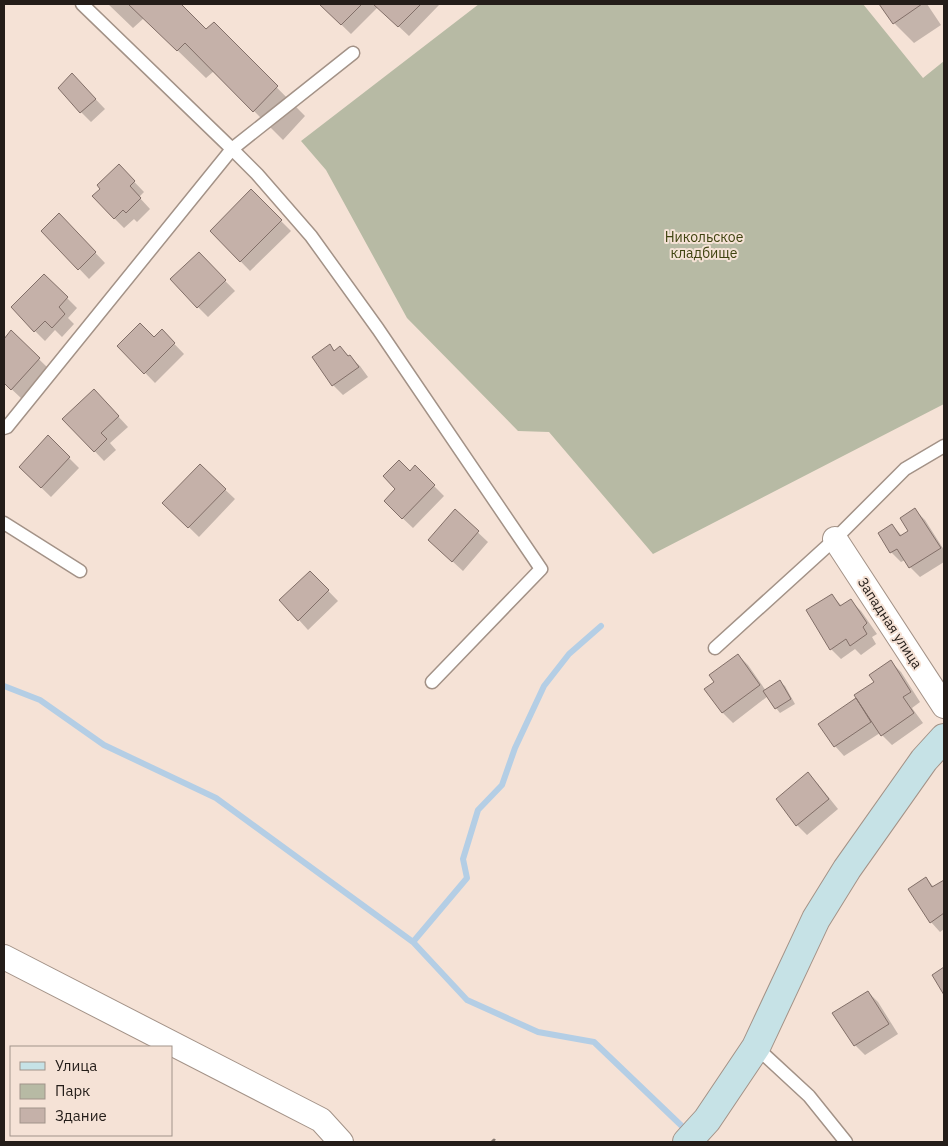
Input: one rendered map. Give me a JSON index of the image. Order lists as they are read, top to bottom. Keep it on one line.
{"streets":{"street":["Западная улица"]},"parks":["Никольское кладбище"],"legend":["Улица","Парк","Здание"]}
